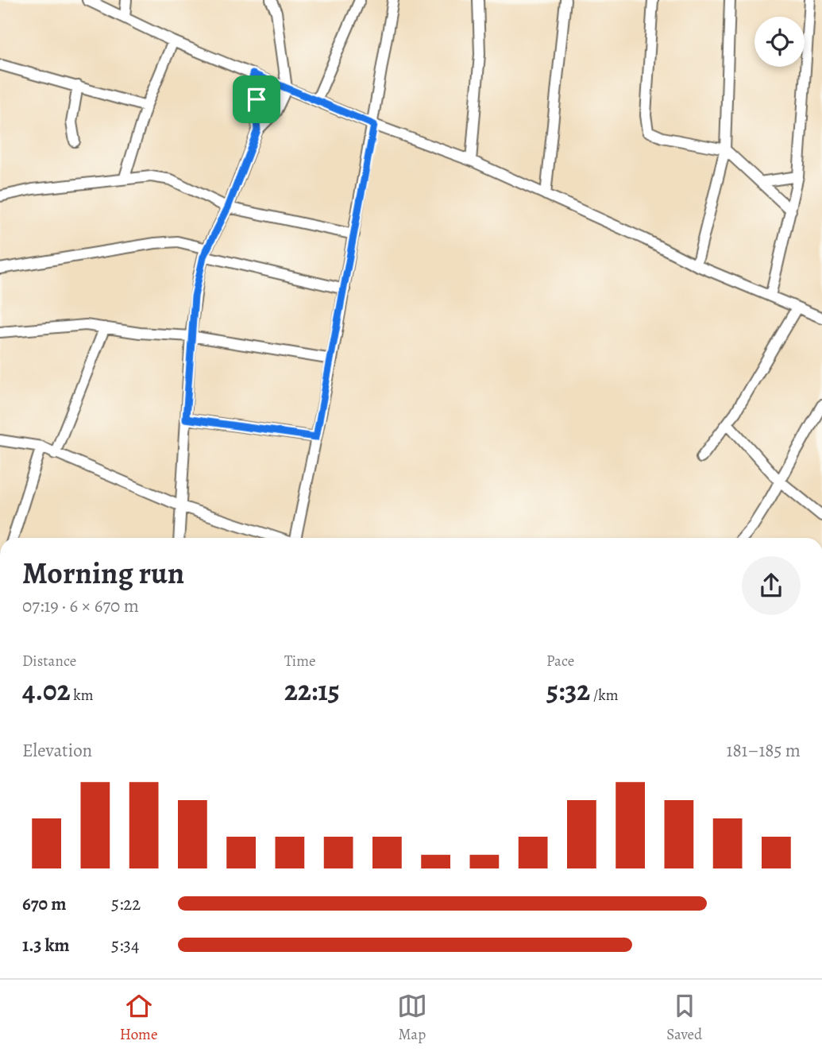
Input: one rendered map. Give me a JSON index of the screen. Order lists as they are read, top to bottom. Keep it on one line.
{"page":{"heading":["Morning run","07:19 · 6 × 670 m"],"stats":[["Distance","4.02 km"],["Time","22:15"],["Pace","5:32 /km"]],"chart":["Elevation","181–185 m"],"list":[{"name":"670 m","note":"5:22"},{"name":"1.3 km","note":"5:34"}],"tabs":["Home","Map","Saved"]}}
